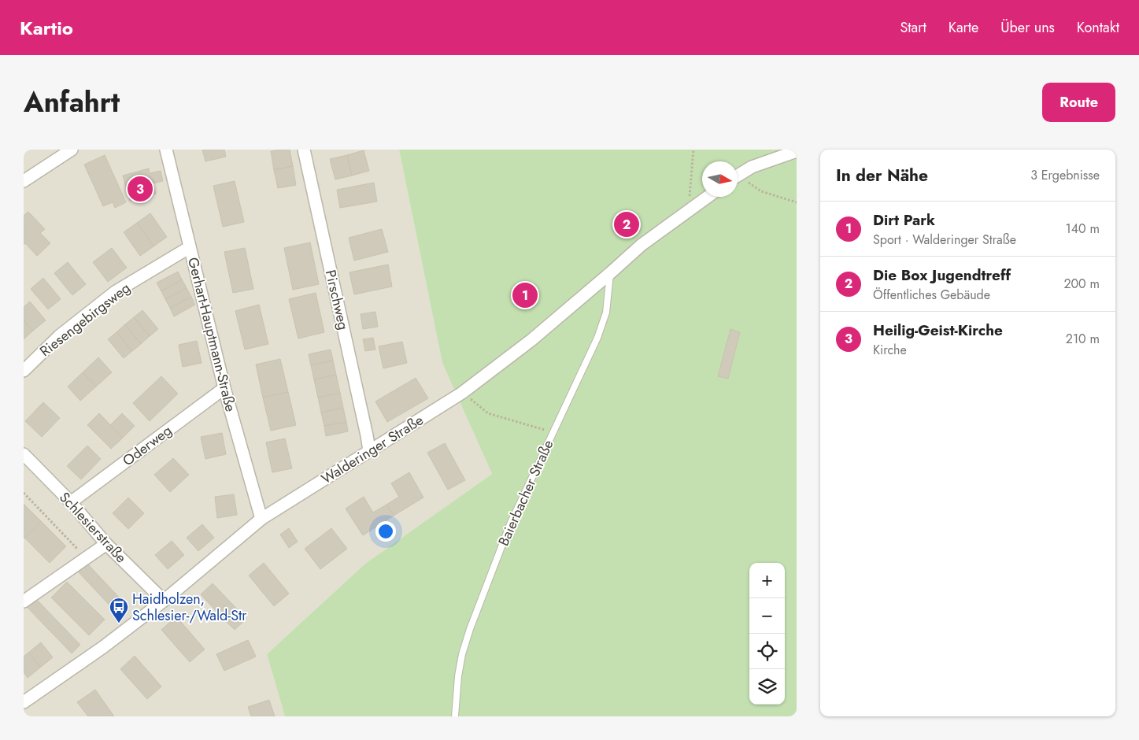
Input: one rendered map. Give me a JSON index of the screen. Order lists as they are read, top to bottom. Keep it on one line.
{"streets":{"street":["Pirschweg","Riesengebirgsweg","Gerhart-Hauptmann-Straße","Oderweg","Walderinger Straße","Schlesierstraße"],"lane":["Baierbacher Straße"]},"crossings":[["Pirschweg","Walderinger Straße"],["Riesengebirgsweg","Gerhart-Hauptmann-Straße"],["Gerhart-Hauptmann-Straße","Oderweg"],["Gerhart-Hauptmann-Straße","Walderinger Straße"],["Oderweg","Schlesierstraße"],["Walderinger Straße","Baierbacher Straße"],["Walderinger Straße","Schlesierstraße"]],"places":{"bus stop":["Haidholzen, Schlesier-/Wald-Str"]},"north":"right","page":{"header":"Kartio","nav":["Start","Karte","Über uns","Kontakt"],"title":"Anfahrt","buttons":"Route","heading":["In der Nähe","3 Ergebnisse"],"pins":["3","2","1"],"list":[{"mark":"1","name":"Dirt Park","note":"Sport · Walderinger Straße","value":"140 m"},{"mark":"2","name":"Die Box Jugendtreff","note":"Öffentliches Gebäude","value":"200 m"},{"mark":"3","name":"Heilig-Geist-Kirche","note":"Kirche","value":"210 m"}],"map_buttons":["+","−"]}}
